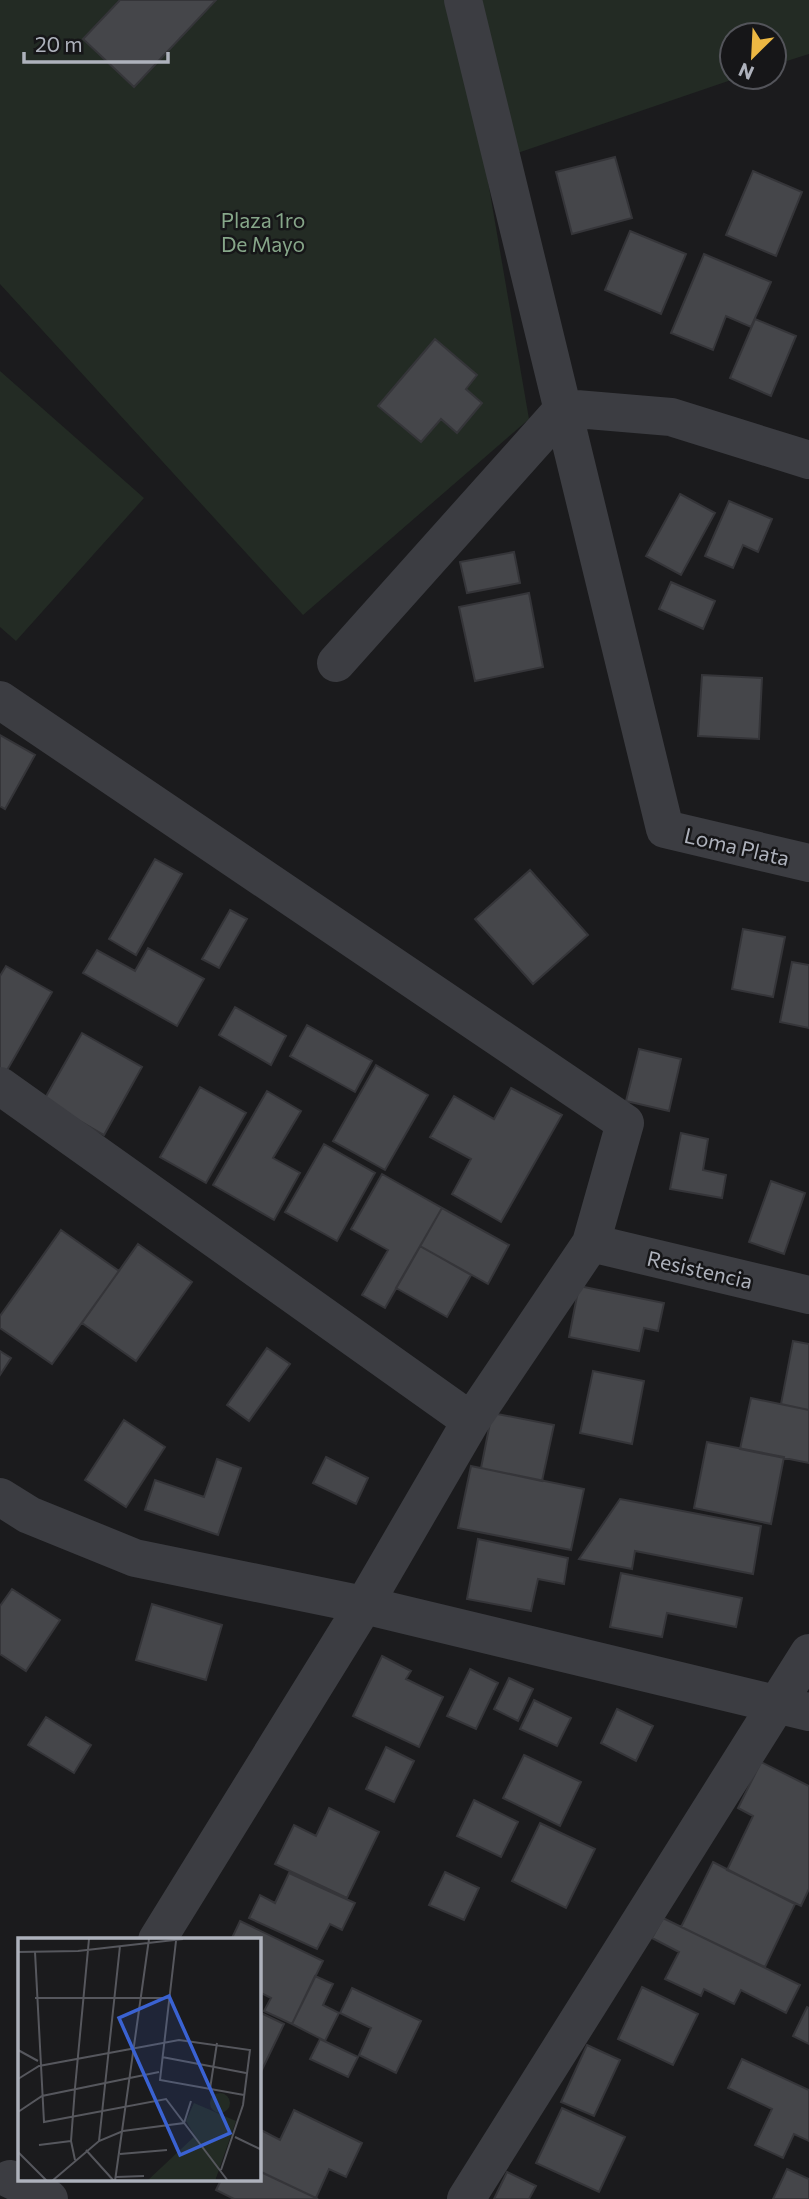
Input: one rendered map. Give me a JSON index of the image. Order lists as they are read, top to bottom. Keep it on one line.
{"streets":{"street":["Loma Plata","Resistencia"]},"parks":["Plaza 1ro De Mayo"],"scale_bar":"20 m","north":"bottom left"}
